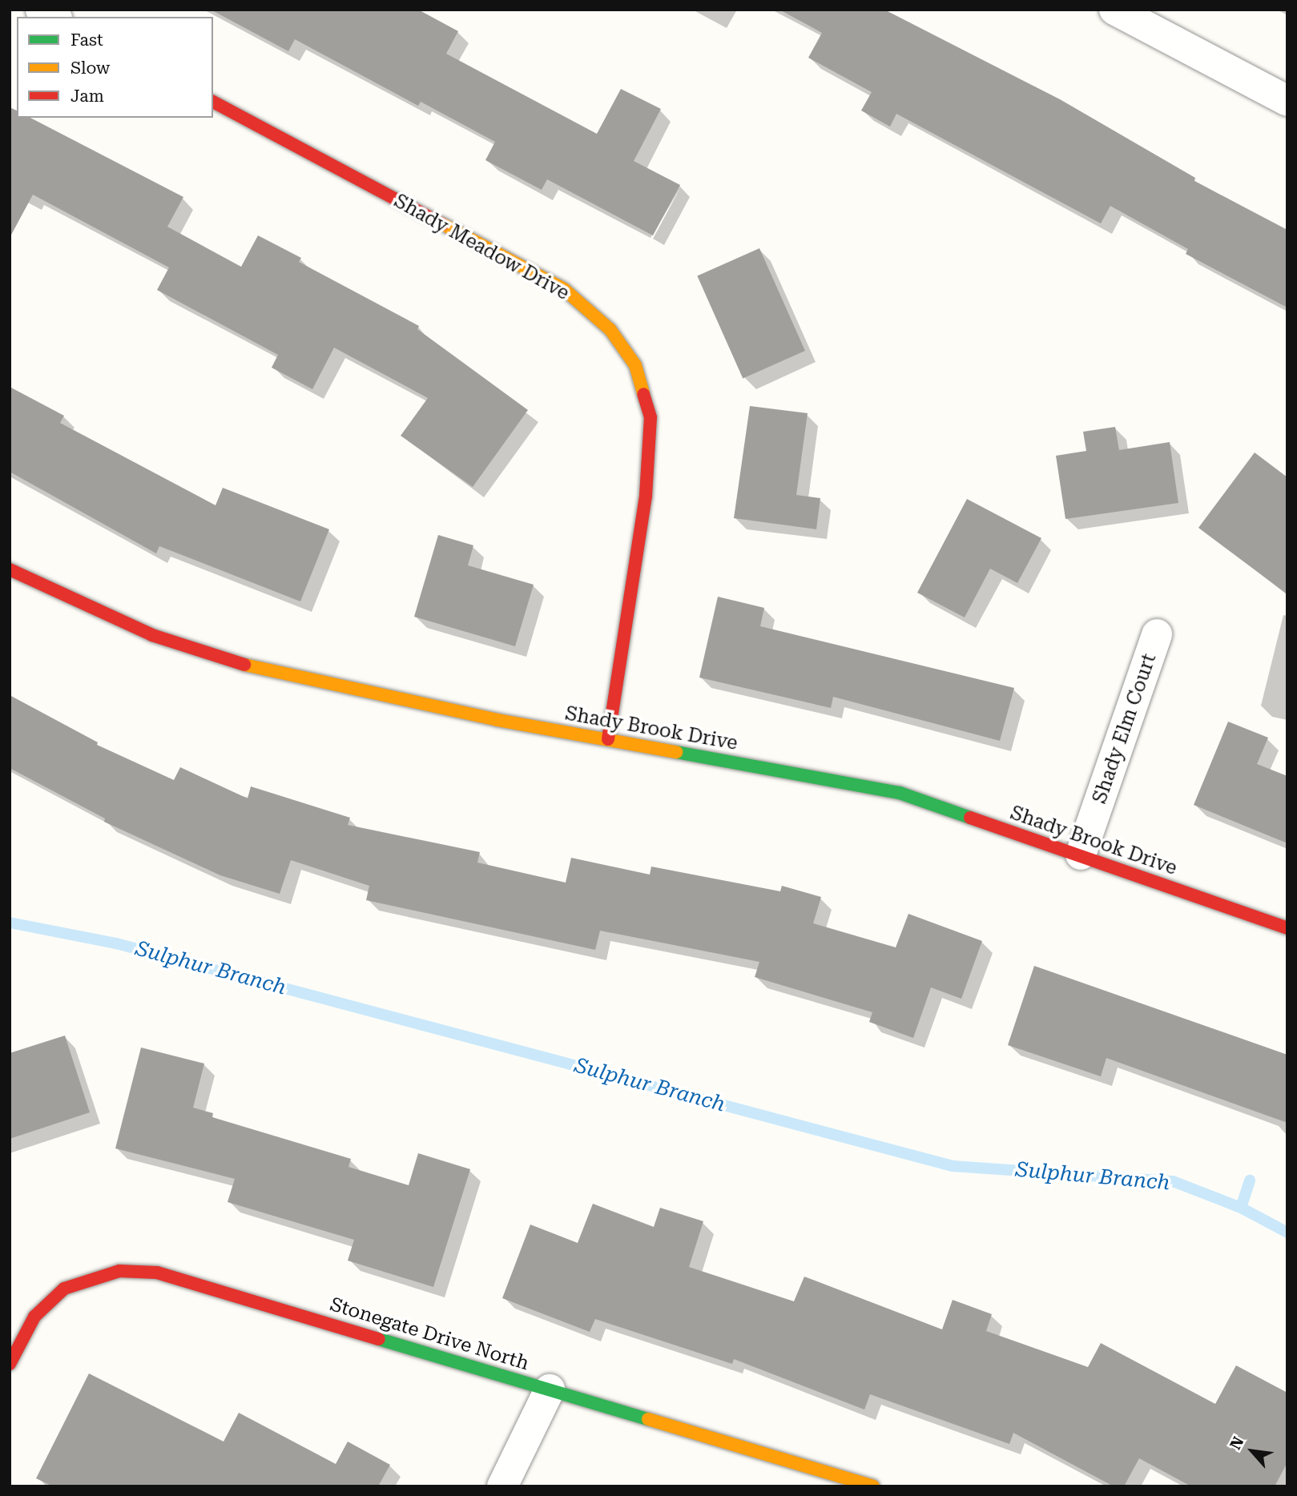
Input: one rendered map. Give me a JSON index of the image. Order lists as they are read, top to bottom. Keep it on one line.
{"streets":{"street":["Shady Meadow Drive","Shady Brook Drive","Shady Elm Court","Stonegate Drive North"]},"crossings":[["Shady Meadow Drive","Shady Brook Drive"],["Shady Brook Drive","Shady Elm Court"]],"water":["Sulphur Branch"],"legend":["Fast","Slow","Jam"],"north":"top left"}
